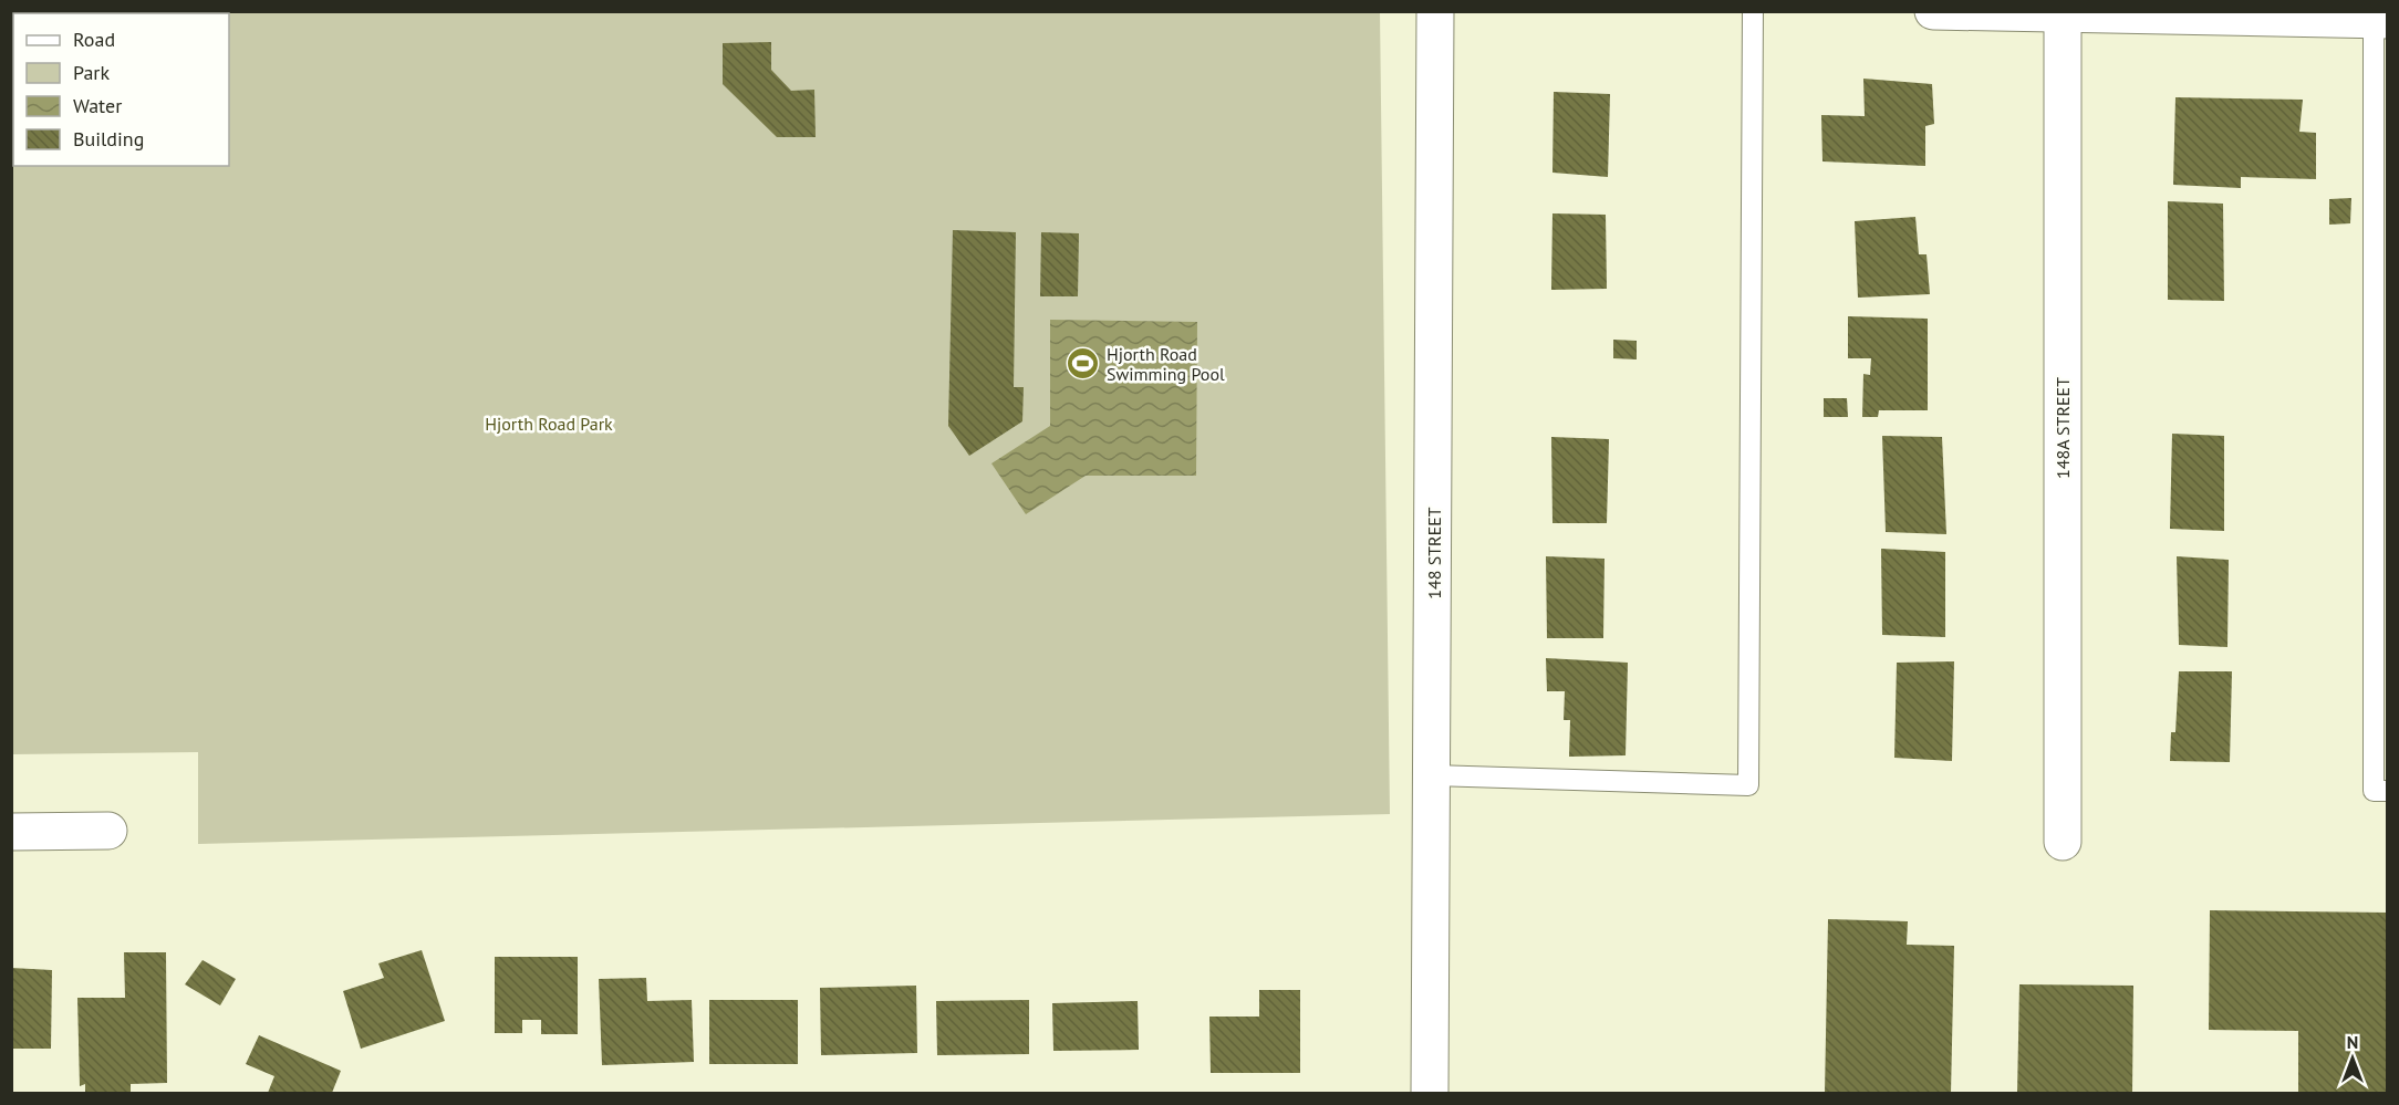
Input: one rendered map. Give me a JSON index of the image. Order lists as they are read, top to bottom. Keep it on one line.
{"streets":{"street":["148A STREET","148 STREET"]},"parks":["Hjorth Road Park"],"places":{"sports":["Hjorth Road Swimming Pool"]},"legend":["Road","Park","Water","Building"],"north":"top"}
